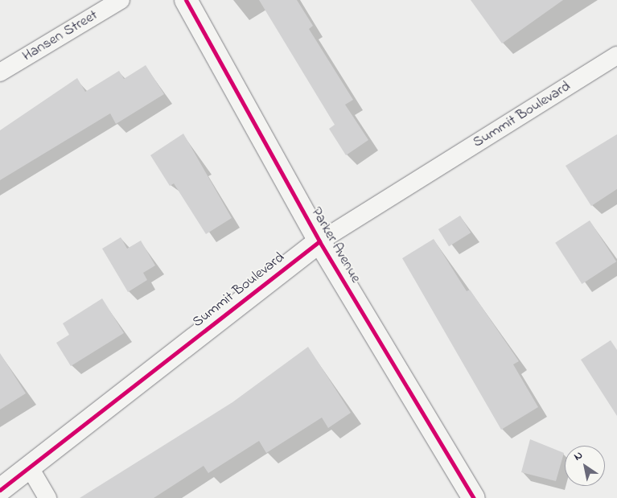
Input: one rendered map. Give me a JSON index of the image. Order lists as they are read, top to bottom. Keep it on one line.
{"streets":{"street":["Hansen Street","Summit Boulevard","Parker Avenue"]},"crossings":[["Summit Boulevard","Parker Avenue"]],"north":"top left"}
